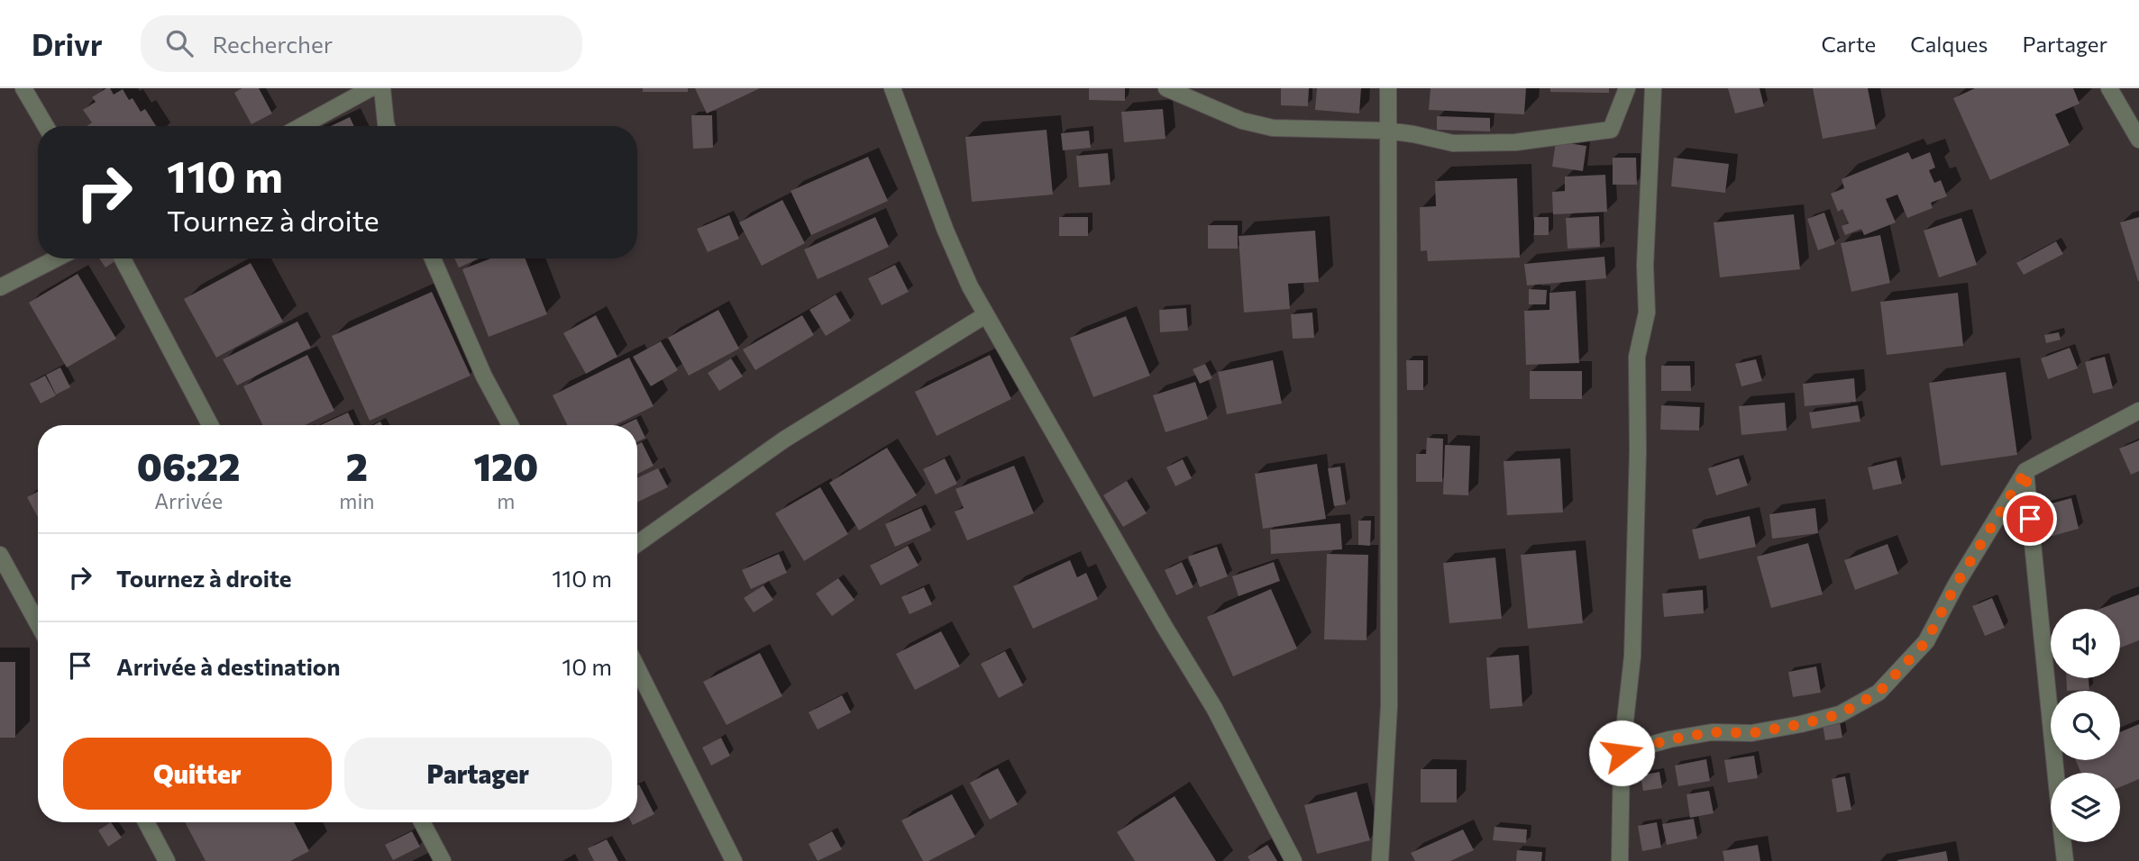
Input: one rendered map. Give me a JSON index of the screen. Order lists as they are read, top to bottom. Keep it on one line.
{"page":{"header":"Drivr","search":"Rechercher","nav":["Carte","Calques","Partager"],"turn":["110 m","Tournez à droite"],"eta":["06:22","Arrivée","2","min","120","m"],"list":[{"name":"Tournez à droite","value":"110 m"},{"name":"Arrivée à destination","value":"10 m"}],"buttons":["Quitter","Partager"]}}
